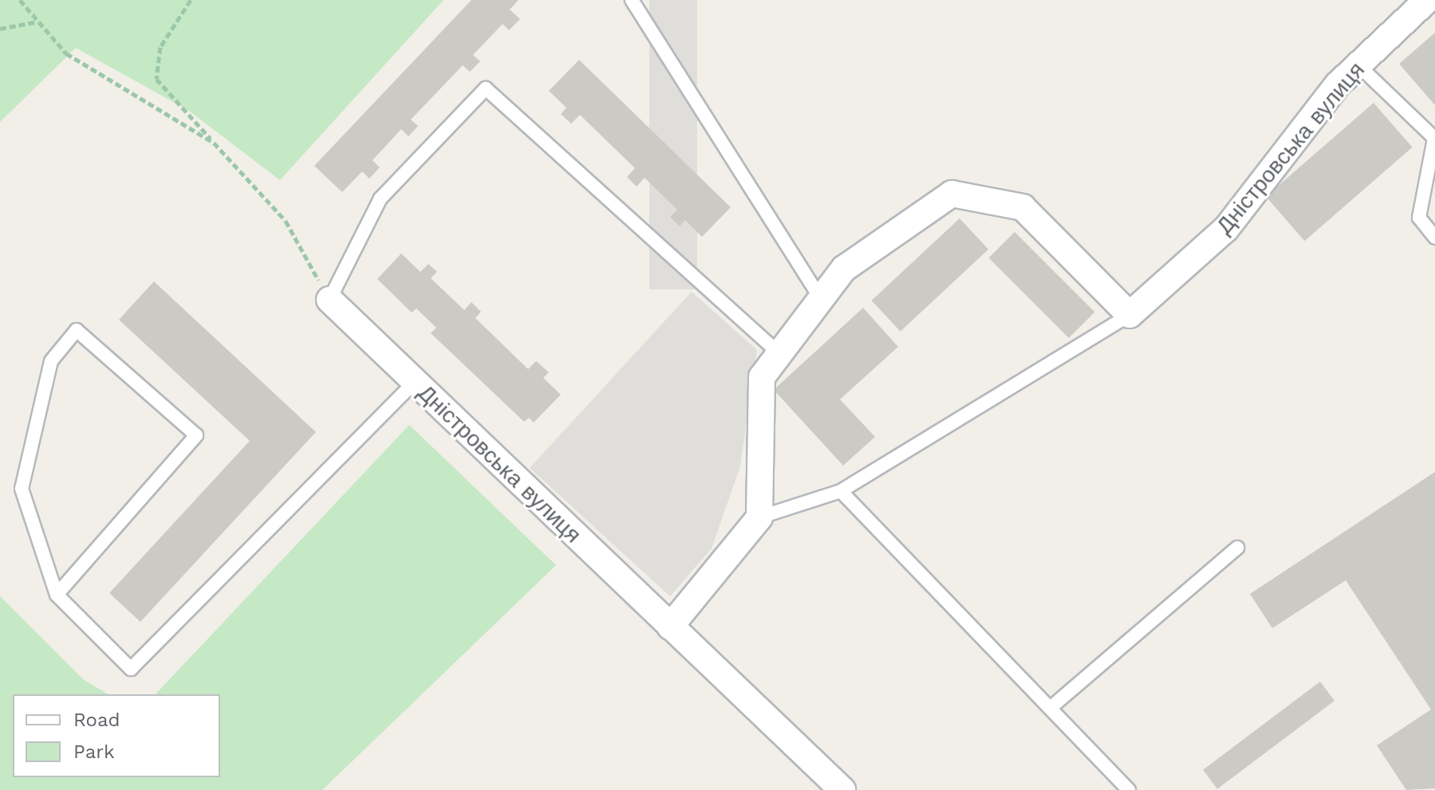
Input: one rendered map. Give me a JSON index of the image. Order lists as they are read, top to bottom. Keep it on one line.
{"streets":{"street":["Дністровська вулиця"]},"legend":["Road","Park"]}
